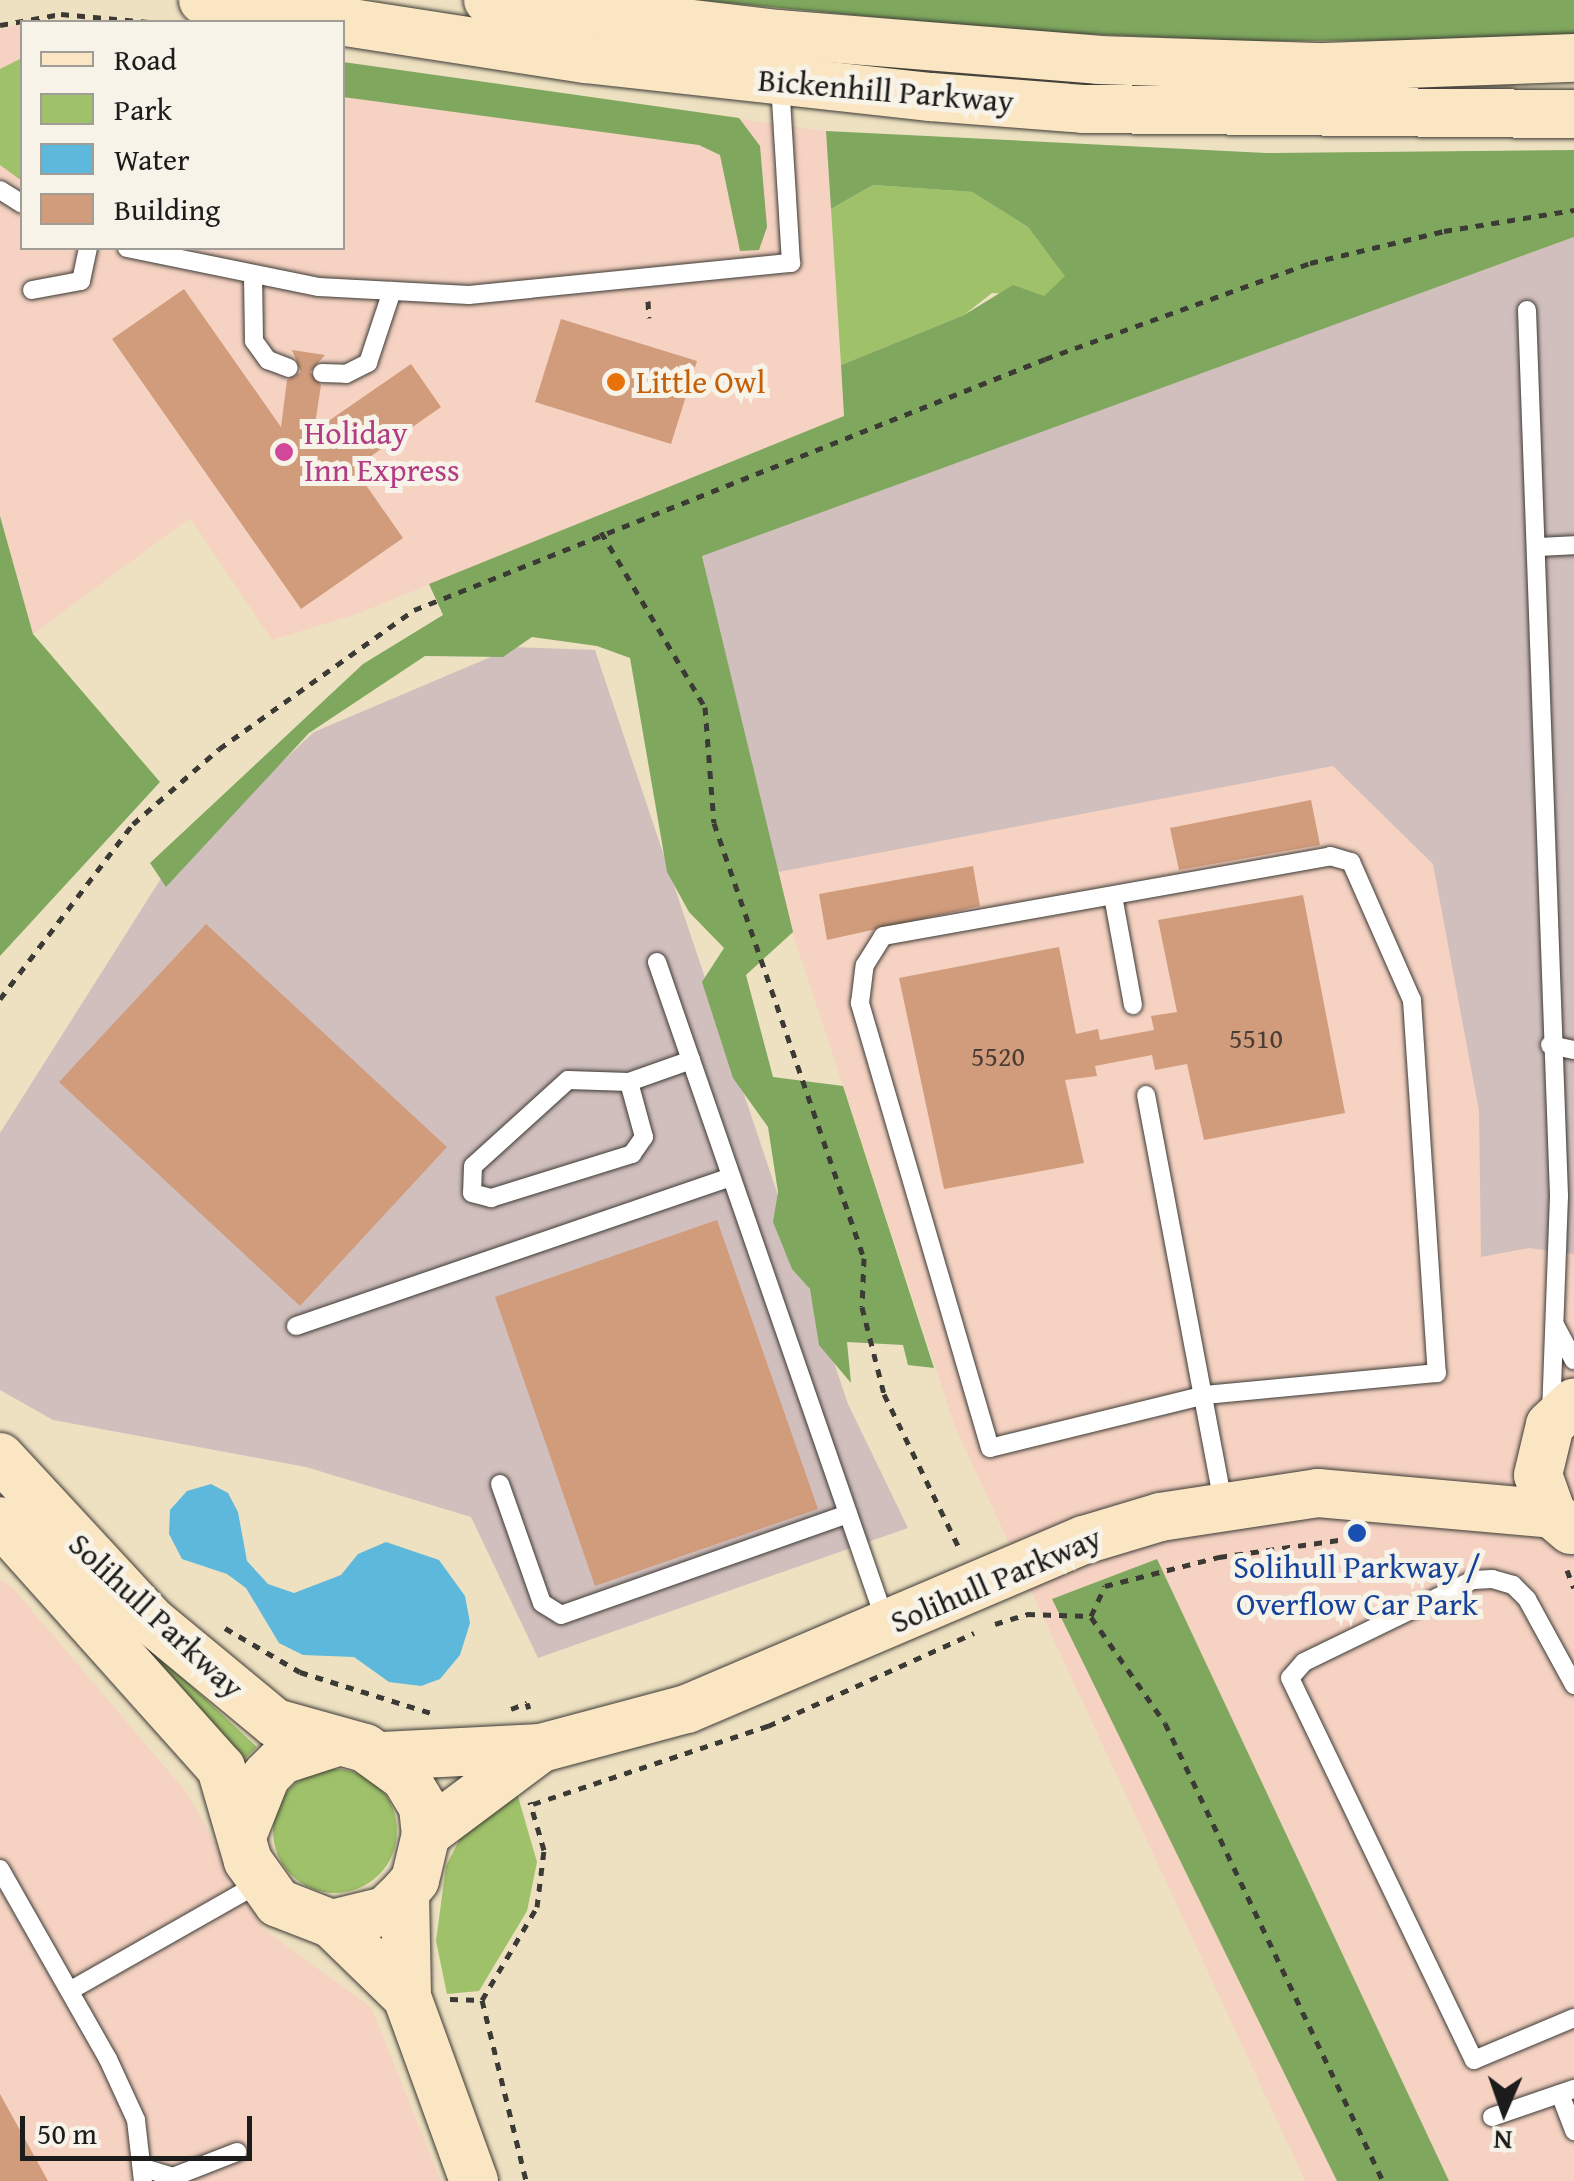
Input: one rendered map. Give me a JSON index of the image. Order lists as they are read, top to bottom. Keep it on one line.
{"streets":{"street":["Bickenhill Parkway","Solihull Parkway"]},"places":["Little Owl","Holiday Inn Express","Solihull Parkway / Overflow Car Park"],"house_numbers":["5510","5520"],"legend":["Road","Park","Water","Building"],"scale_bar":"50 m","north":"bottom"}
